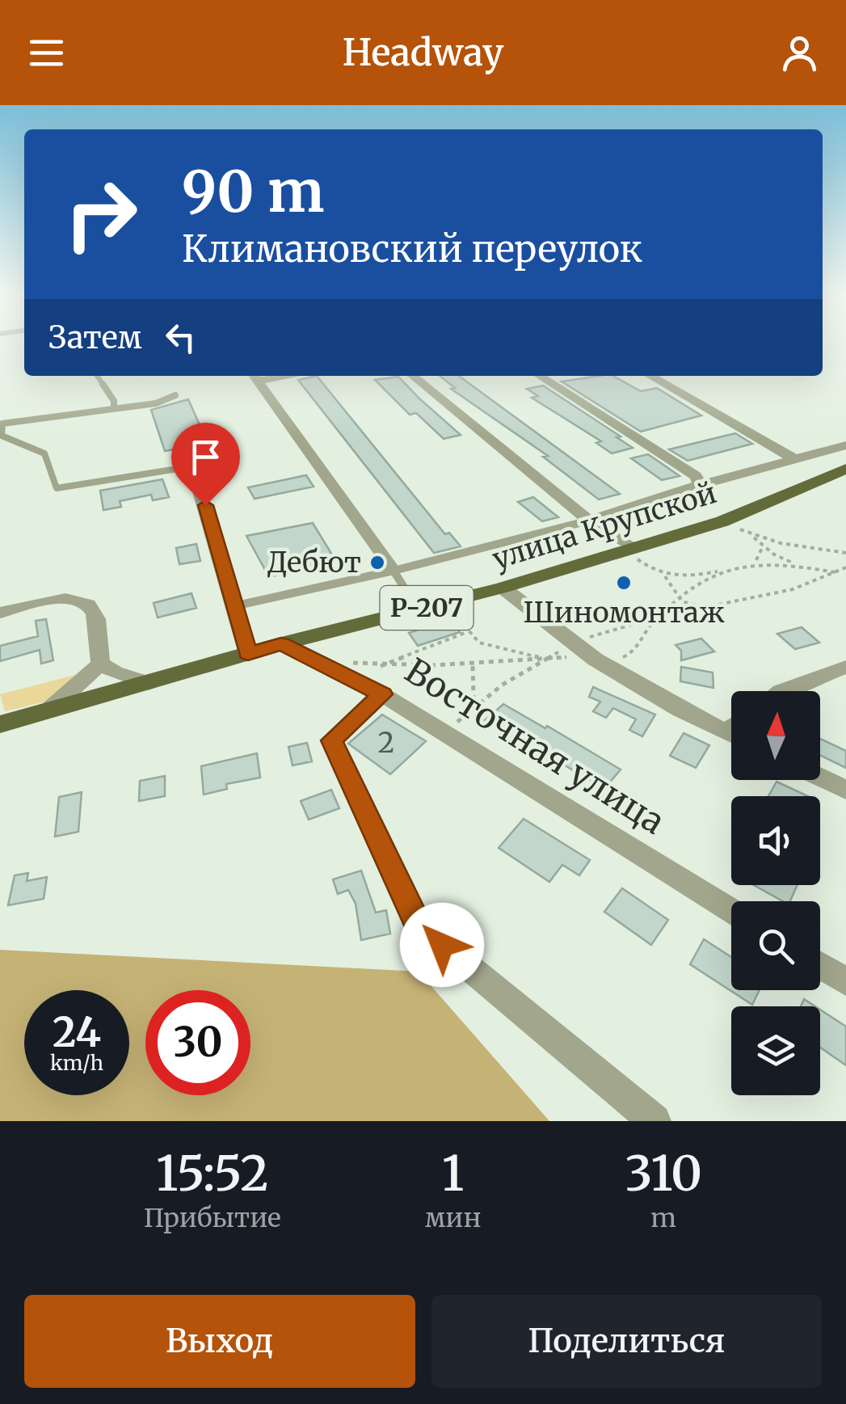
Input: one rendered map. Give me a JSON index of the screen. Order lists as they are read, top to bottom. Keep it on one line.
{"streets":{"main road":["улица Крупской","Р-207"],"street":["Восточная улица"]},"crossings":[["улица Крупской","Восточная улица"]],"places":["Дебют","Шиномонтаж"],"house_numbers":["2"],"north":"top","page":{"header":"Headway","turn":["90 m","Климановский переулок"],"then":"Затем","speed":"24 km/h","limit":"30","eta":["15:52","Прибытие","1","мин","310","m"],"buttons":["Выход","Поделиться"]}}
